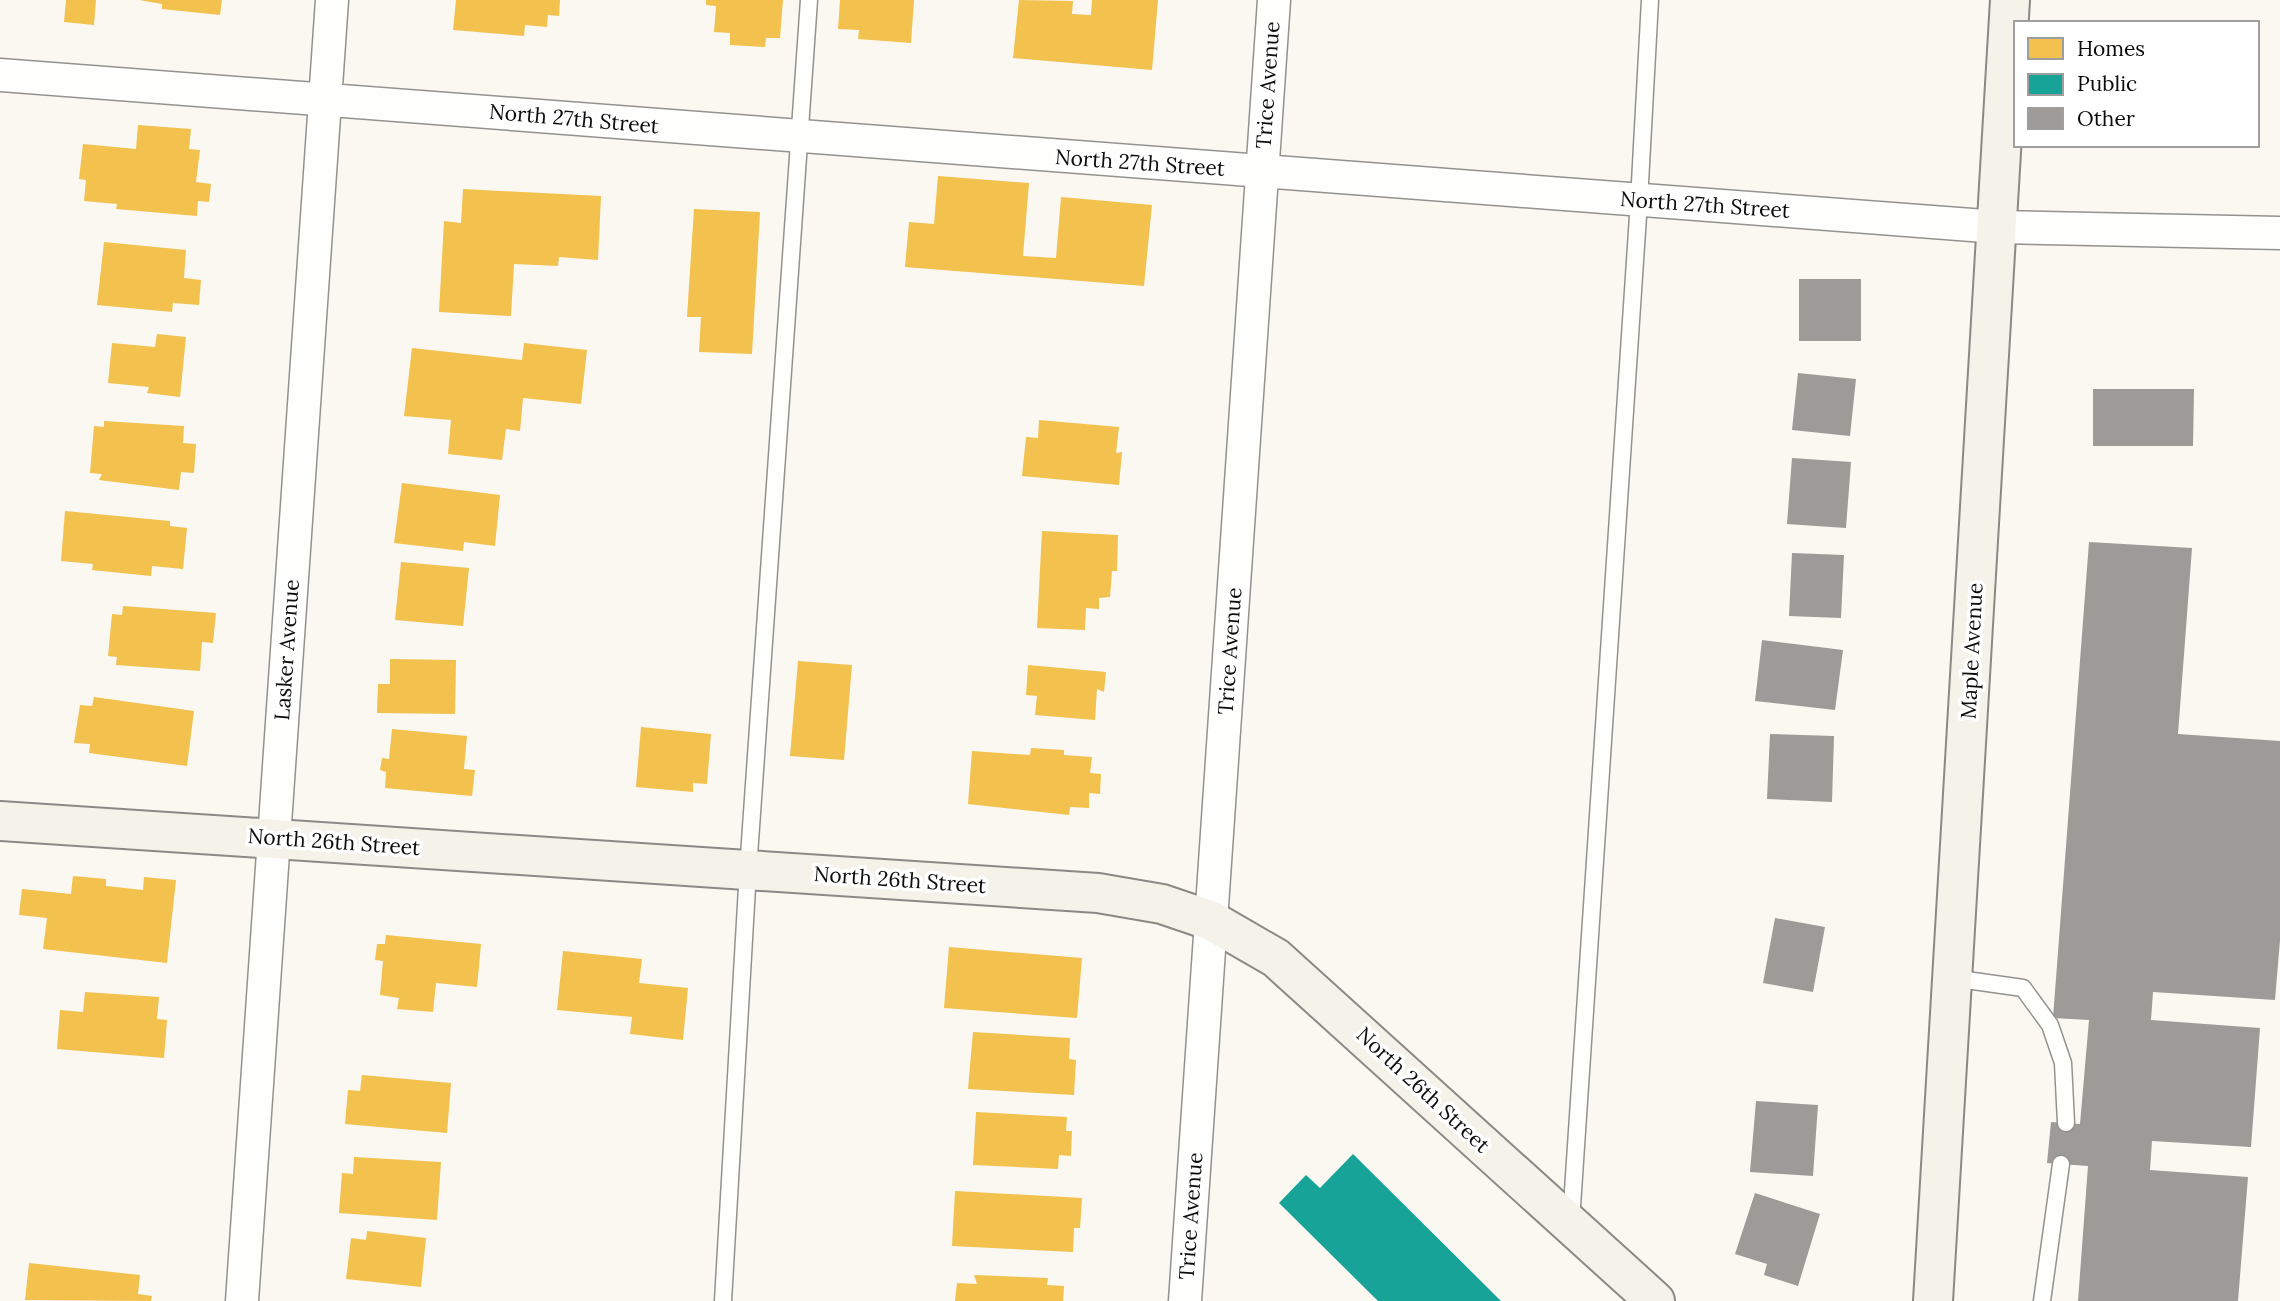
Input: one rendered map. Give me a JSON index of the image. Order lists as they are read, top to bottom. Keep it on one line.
{"streets":{"main road":["Maple Avenue","North 26th Street"],"street":["Trice Avenue","North 27th Street","Lasker Avenue"]},"crossings":[["Trice Avenue","North 27th Street"],["Trice Avenue","North 26th Street"],["North 27th Street","Lasker Avenue"],["North 27th Street","Maple Avenue"],["Lasker Avenue","North 26th Street"]],"legend":["Homes","Public","Other"]}
